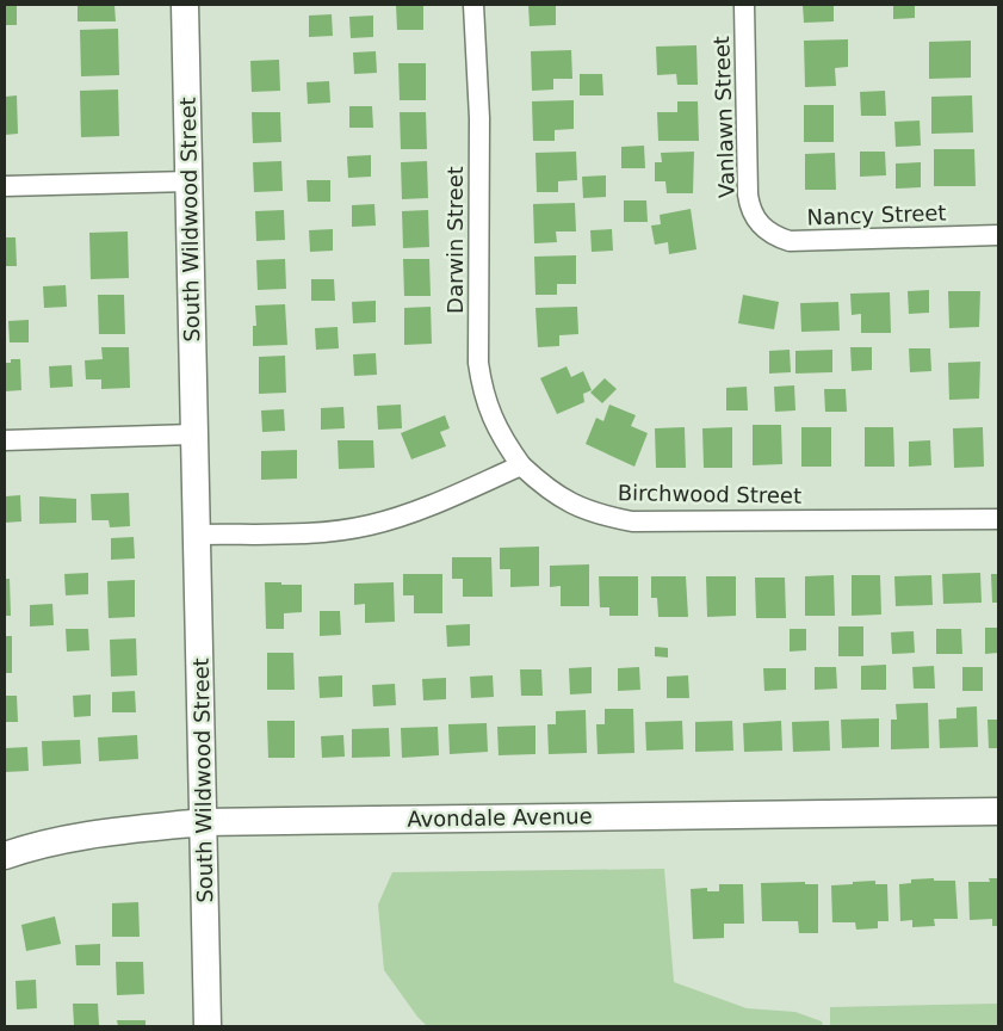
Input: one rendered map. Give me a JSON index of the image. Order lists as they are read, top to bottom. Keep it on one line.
{"streets":{"street":["Vanlawn Street","Nancy Street","South Wildwood Street","Darwin Street","Birchwood Street","Avondale Avenue"]},"crossings":[["Vanlawn Street","Nancy Street"],["South Wildwood Street","Avondale Avenue"],["Darwin Street","Birchwood Street"]]}
